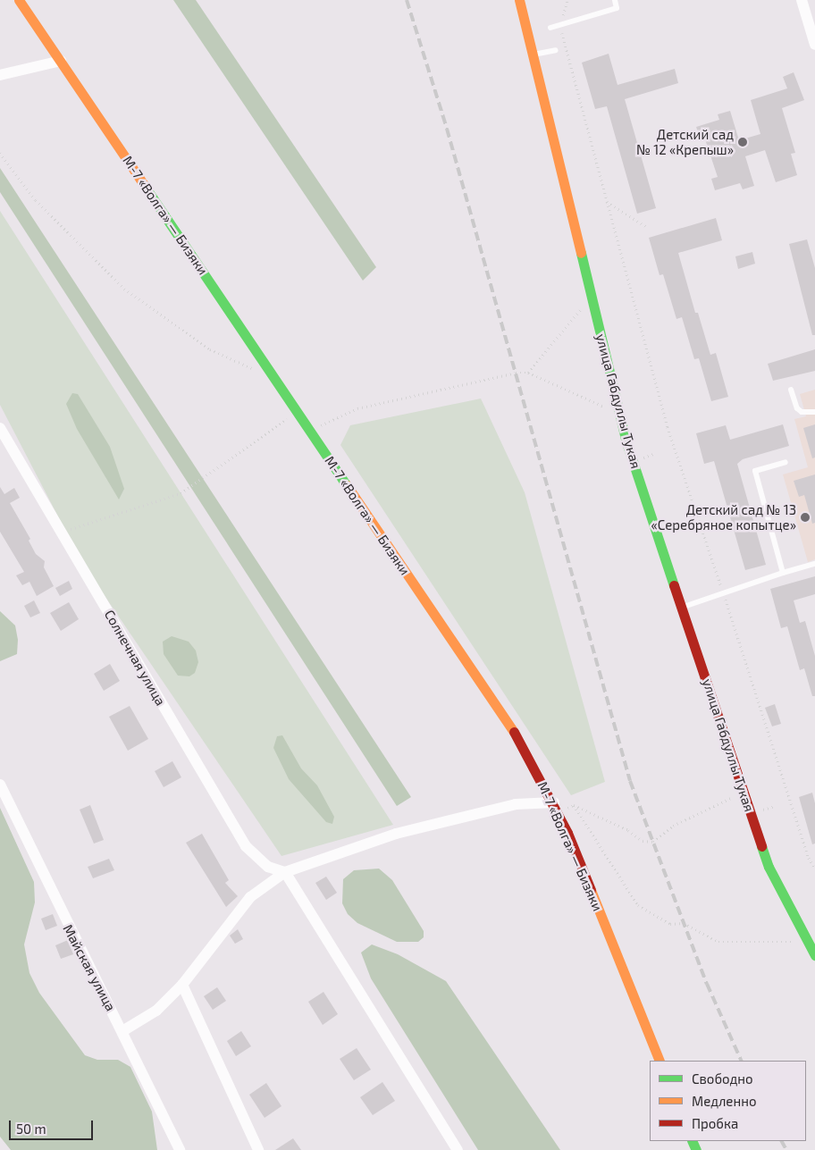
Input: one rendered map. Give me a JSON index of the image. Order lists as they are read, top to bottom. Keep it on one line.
{"streets":{"main road":["М-7 «Волга» — Бизяки","улица Габдуллы Тукая"],"street":["Солнечная улица","Майская улица"]},"places":["Детский сад № 12 «Крепыш»","Детский сад № 13 «Серебряное копытце»"],"legend":["Свободно","Медленно","Пробка"],"scale_bar":"50 m"}
